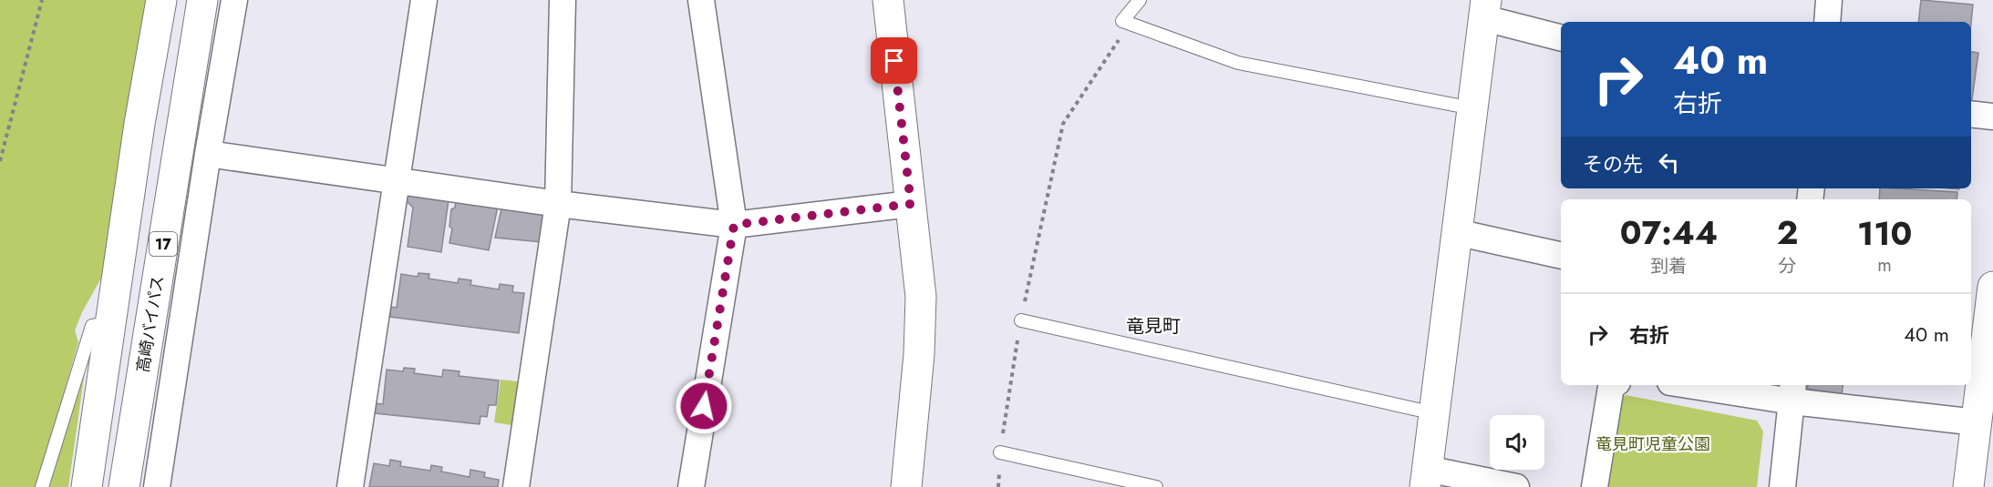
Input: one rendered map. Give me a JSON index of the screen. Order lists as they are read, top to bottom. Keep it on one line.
{"streets":{"main road":["17","高崎バイパス"]},"districts":["竜見町"],"parks":["竜見町児童公園"],"page":{"turn":["40 m","右折"],"then":"その先","eta":["07:44","到着","2","分","110","m"],"list":[{"name":"右折","value":"40 m"}]}}
